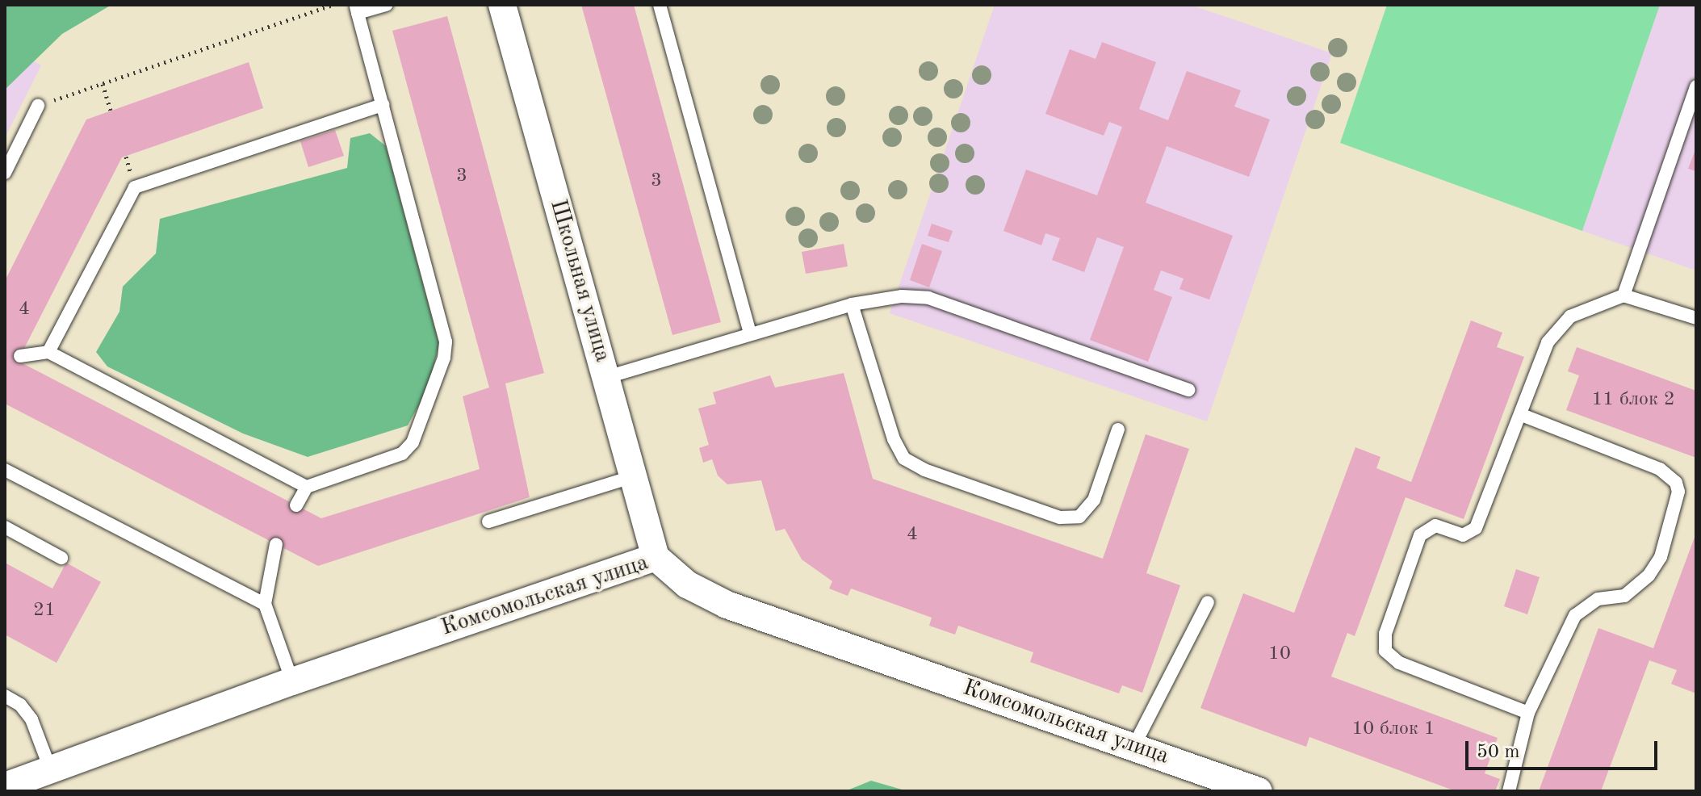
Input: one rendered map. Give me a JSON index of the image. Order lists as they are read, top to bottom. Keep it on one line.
{"streets":{"street":["Школьная улица","Комсомольская улица"]},"crossings":[["Школьная улица","Комсомольская улица"]],"house_numbers":["3","3","4","11 блок 2","4","21","10","10 блок 1"],"scale_bar":"50 m"}
